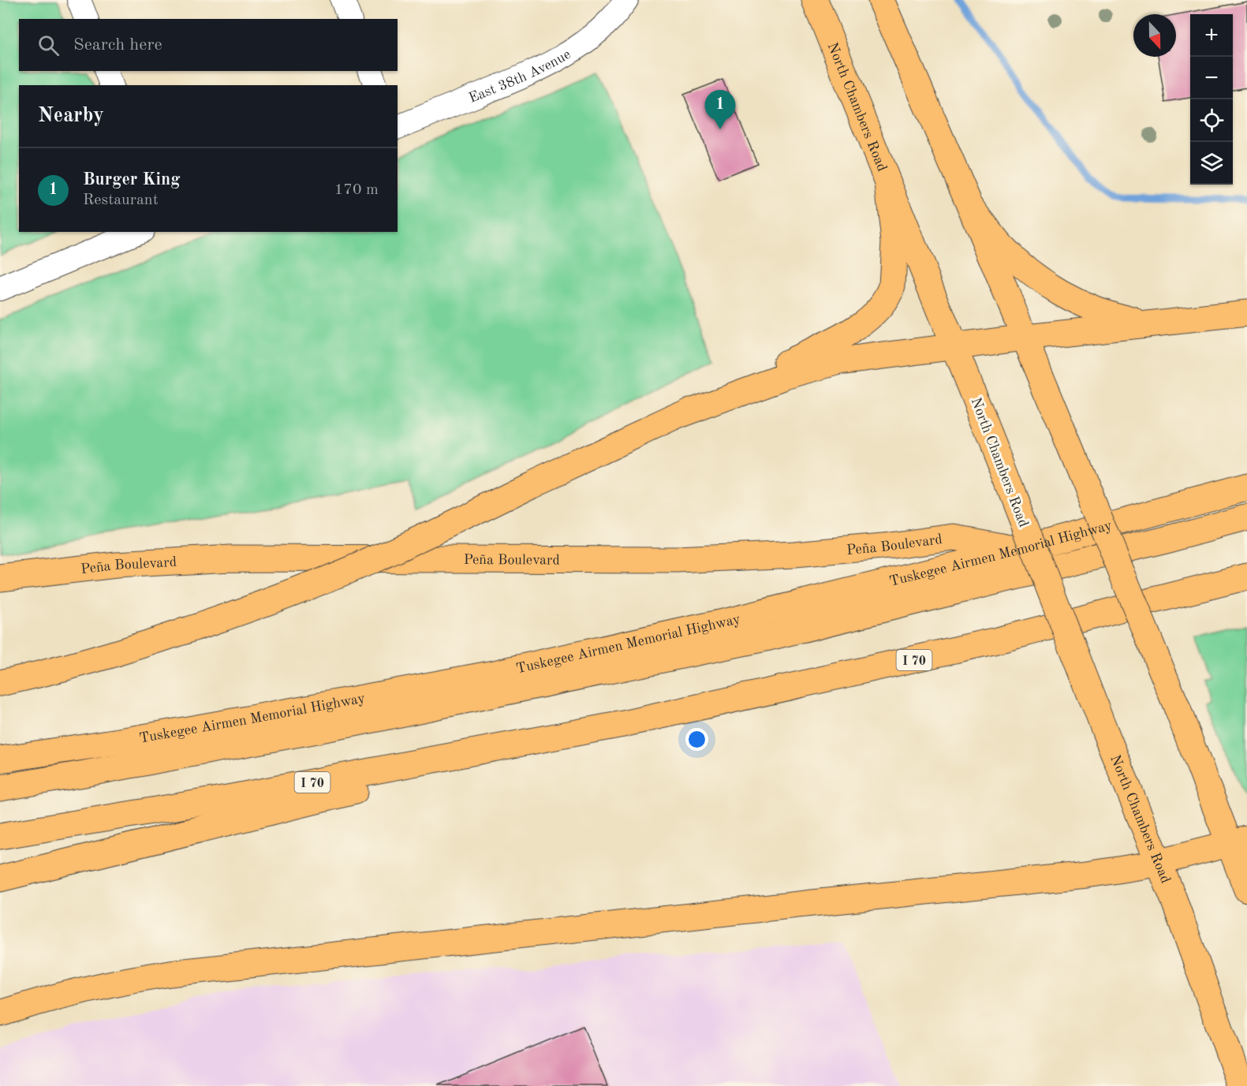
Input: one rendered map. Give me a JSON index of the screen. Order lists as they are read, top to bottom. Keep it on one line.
{"streets":{"main road":["North Chambers Road","Peña Boulevard","Tuskegee Airmen Memorial Highway","I 70"],"street":["East 38th Avenue"]},"crossings":[["Peña Boulevard","Tuskegee Airmen Memorial Highway"]],"north":"bottom","page":{"map_buttons":["+","−"],"search":"Search here","heading":"Nearby","pins":"1","list":[{"mark":"1","name":"Burger King","note":"Restaurant","value":"170 m"}]}}
